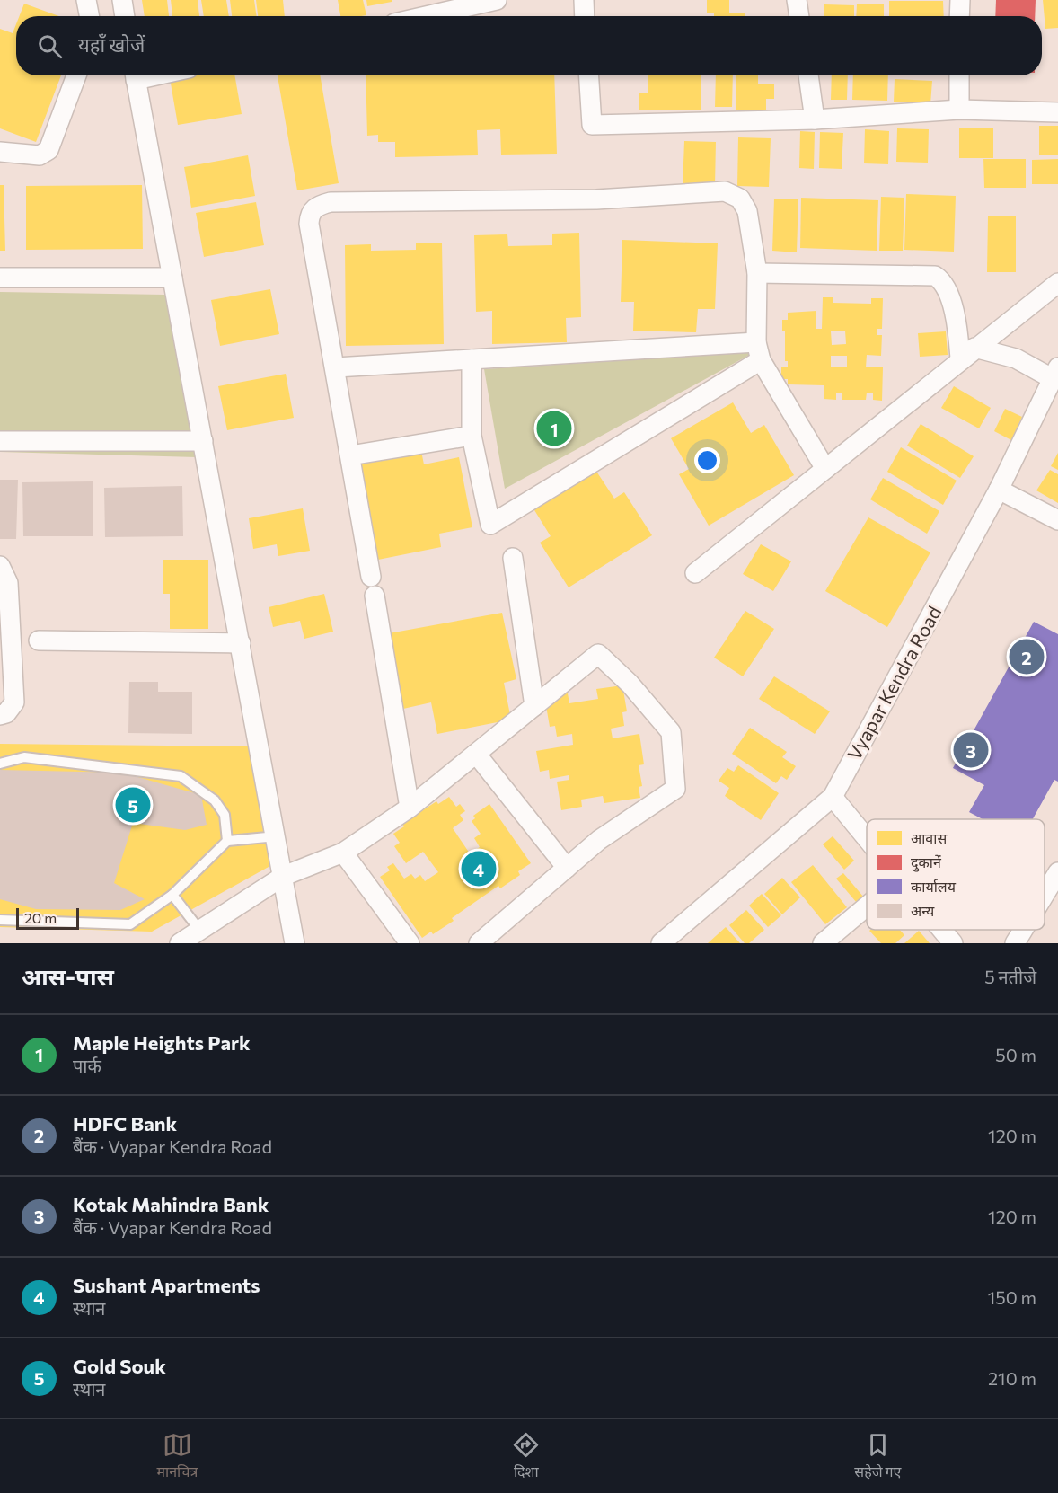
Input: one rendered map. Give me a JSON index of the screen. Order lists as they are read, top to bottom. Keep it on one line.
{"streets":{"street":["Vyapar Kendra Road"]},"legend":["आवास","दुकानें","कार्यालय","अन्य"],"scale_bar":"20 m","page":{"search":"यहाँ खोजें","pins":["1","2","3","5","4"],"scale":"20 m","heading":["आस-पास","5 नतीजे"],"list":[{"mark":"1","name":"Maple Heights Park","note":"पार्क","value":"50 m"},{"mark":"2","name":"HDFC Bank","note":"बैंक · Vyapar Kendra Road","value":"120 m"},{"mark":"3","name":"Kotak Mahindra Bank","note":"बैंक · Vyapar Kendra Road","value":"120 m"},{"mark":"4","name":"Sushant Apartments","note":"स्थान","value":"150 m"},{"mark":"5","name":"Gold Souk","note":"स्थान","value":"210 m"}],"nav":["मानचित्र","दिशा","सहेजे गए"]}}
